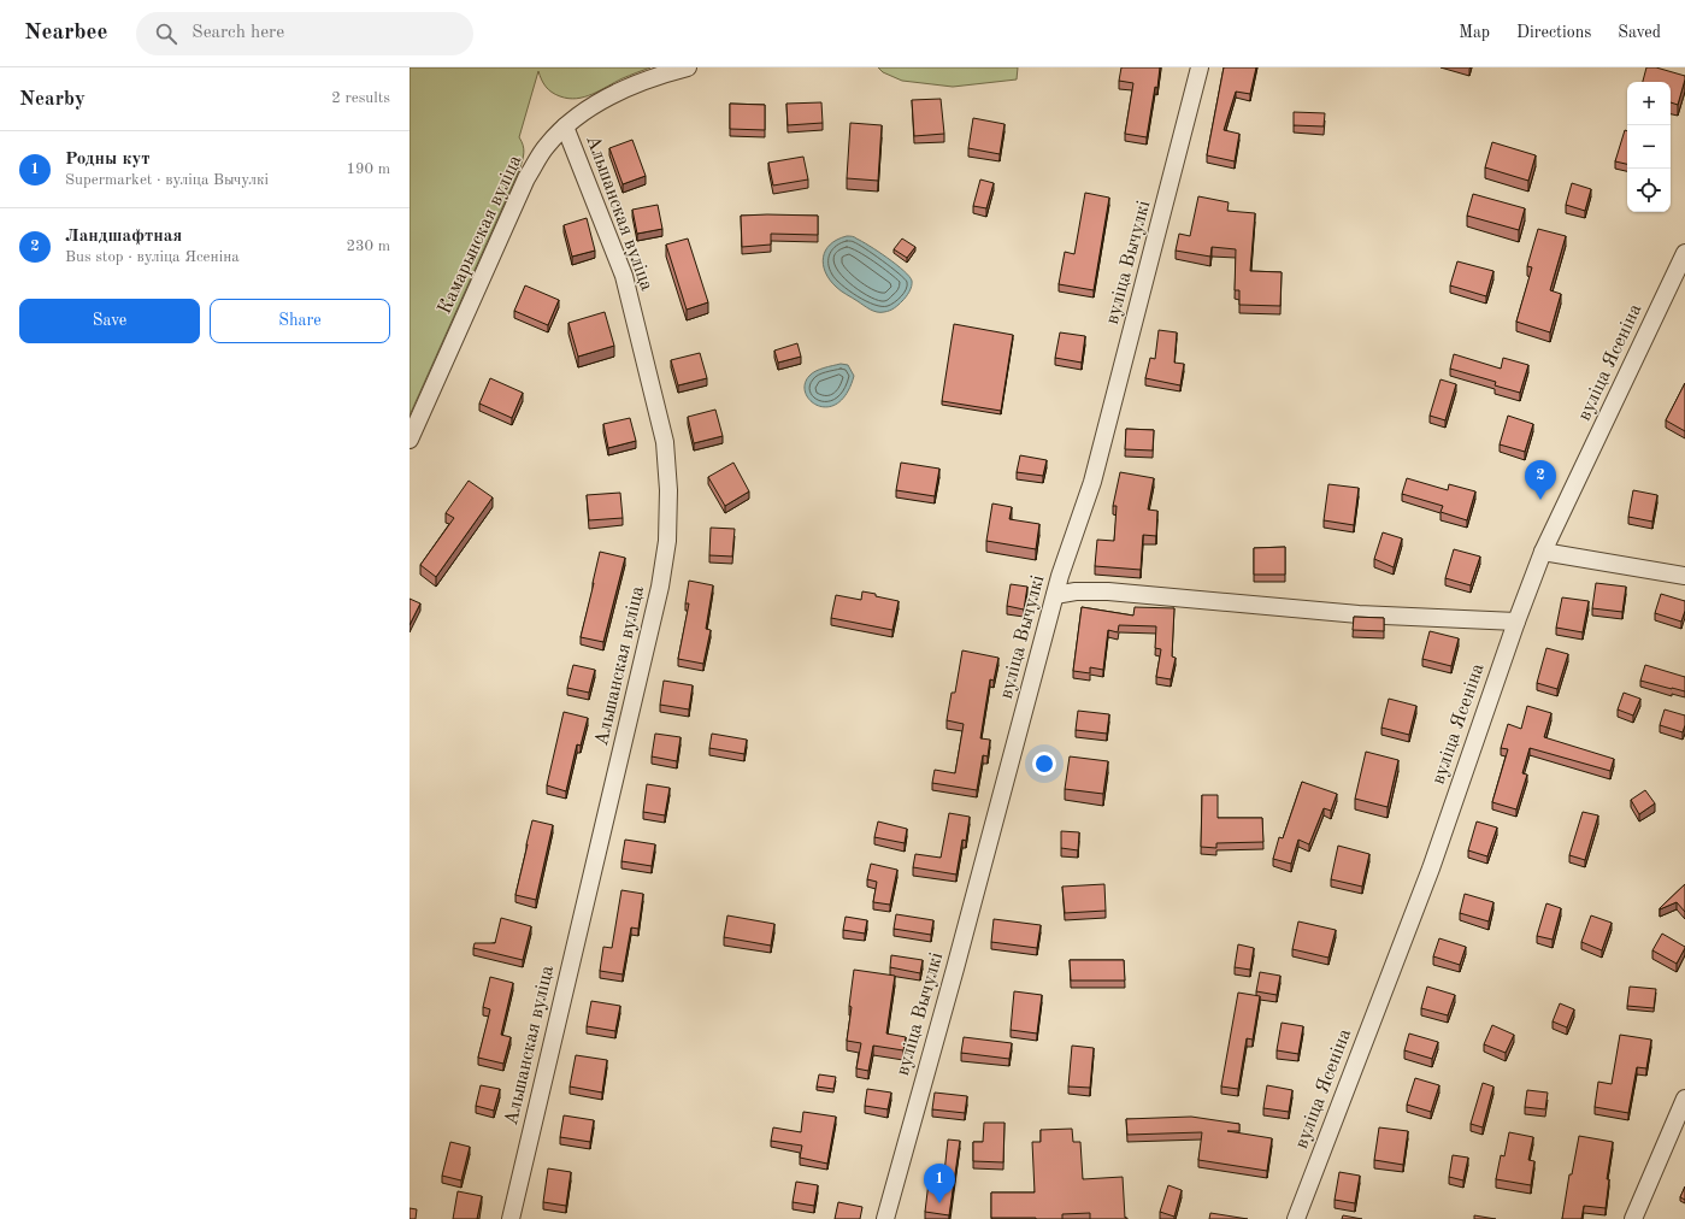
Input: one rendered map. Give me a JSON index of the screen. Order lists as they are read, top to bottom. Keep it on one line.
{"streets":{"street":["Альшанская вуліца","Камарынская вуліца","вуліца Вычулкі","вуліца Ясеніна"]},"crossings":[["Альшанская вуліца","Камарынская вуліца"]],"page":{"header":"Nearbee","search":"Search here","nav":["Map","Directions","Saved"],"heading":["Nearby","2 results"],"map_buttons":["+","−"],"list":[{"mark":"1","name":"Родны кут","note":"Supermarket · вуліца Вычулкі","value":"190 m"},{"mark":"2","name":"Ландшафтная","note":"Bus stop · вуліца Ясеніна","value":"230 m"}],"buttons":["Save","Share"],"pins":["2","1"]}}
